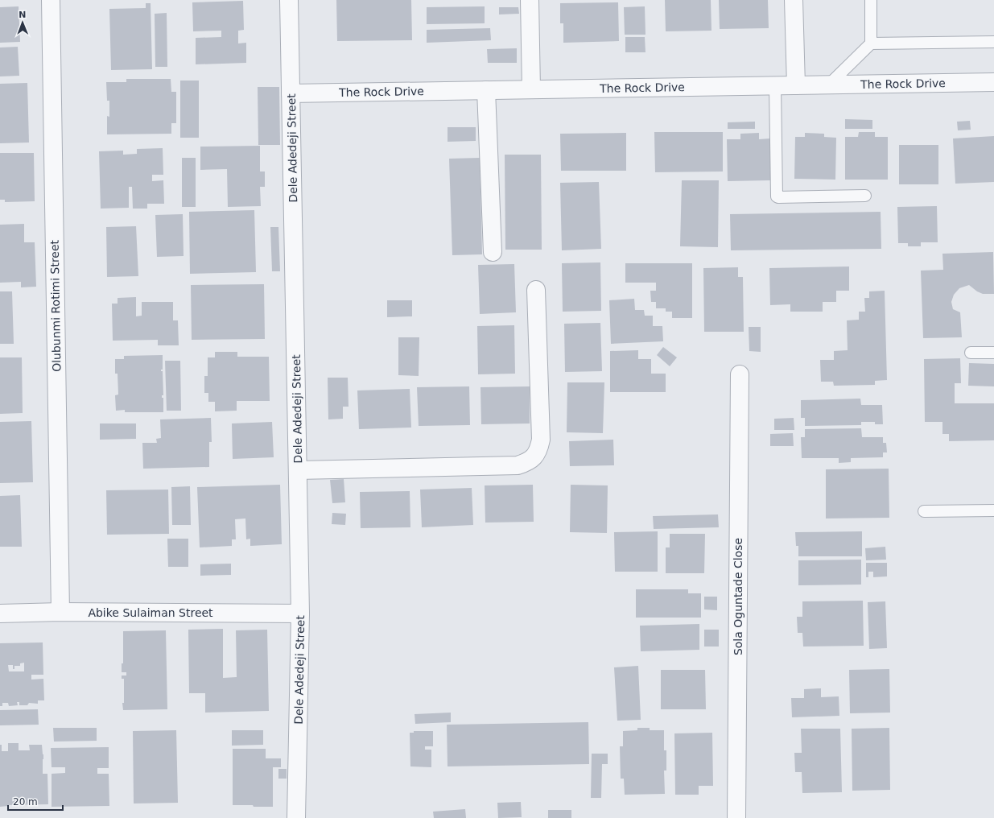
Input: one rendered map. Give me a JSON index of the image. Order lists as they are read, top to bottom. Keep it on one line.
{"streets":{"street":["The Rock Drive","Dele Adedeji Street","Olubunmi Rotimi Street","Sola Oguntade Close","Abike Sulaiman Street"]},"crossings":[["The Rock Drive","Dele Adedeji Street"],["Dele Adedeji Street","Abike Sulaiman Street"],["Olubunmi Rotimi Street","Abike Sulaiman Street"]],"scale_bar":"20 m","north":"top"}
